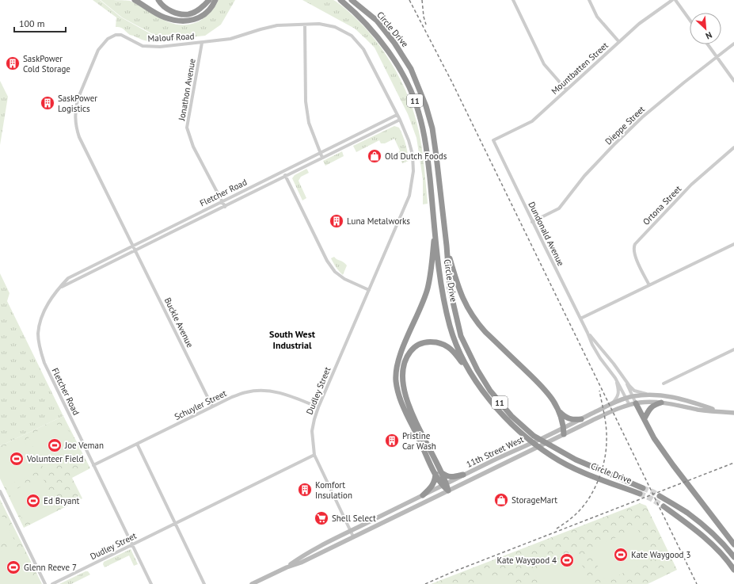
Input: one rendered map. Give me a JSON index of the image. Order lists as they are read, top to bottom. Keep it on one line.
{"streets":{"highway":["Circle Drive","11"],"main road":["11th Street West"],"street":["Malouf Road","Mountbatten Street","Jonathon Avenue","Dieppe Street","Fletcher Road","Ortona Street","Dundonald Avenue","Buckle Avenue","Dudley Street","Schuyler Street"]},"crossings":[["Malouf Road","Jonathon Avenue"],["Malouf Road","Fletcher Road"],["Malouf Road","Buckle Avenue"],["Malouf Road","Dudley Street"],["Mountbatten Street","Dundonald Avenue"],["Jonathon Avenue","Fletcher Road"],["Dieppe Street","Dundonald Avenue"],["Fletcher Road","Buckle Avenue"],["Fletcher Road","Dudley Street"],["Fletcher Road","Schuyler Street"],["Dundonald Avenue","11th Street West"],["Buckle Avenue","Schuyler Street"],["Dudley Street","Schuyler Street"]],"districts":["South West Industrial"],"places":{"building":["SaskPower Cold Storage","SaskPower Logistics","Luna Metalworks","Pristine Car Wash","Komfort Insulation"],"shop":["Old Dutch Foods","StorageMart"],"sports":["Joe Veman","Volunteer Field","Ed Bryant","Kate Waygood 3","Kate Waygood 4","Glenn Reeve 7"],"supermarket":["Shell Select"]},"scale_bar":"100 m","north":"bottom right"}
